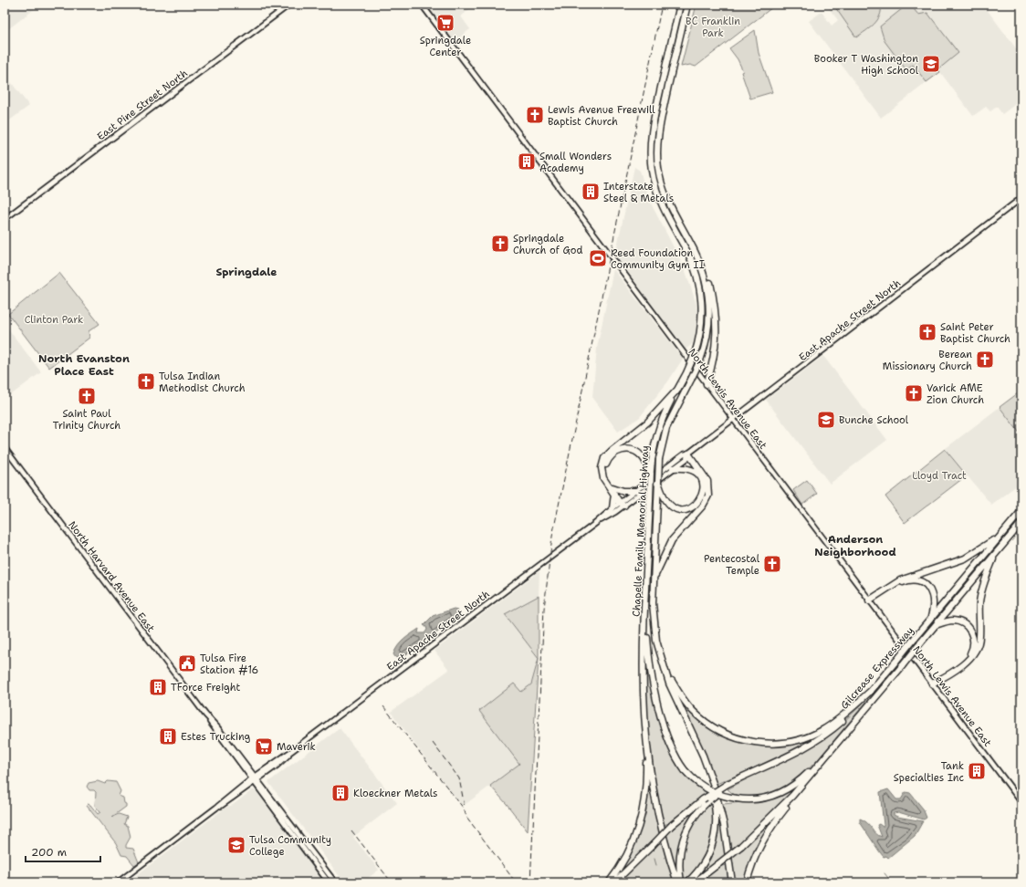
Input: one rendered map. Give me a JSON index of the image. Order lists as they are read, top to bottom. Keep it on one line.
{"streets":{"highway":["Chapelle Family Memorial Highway","Gilcrease Expressway"],"main road":["East Pine Street North","East Apache Street North","North Lewis Avenue East","North Harvard Avenue East"]},"crossings":[["East Apache Street North","North Lewis Avenue East"],["East Apache Street North","North Harvard Avenue East"]],"districts":["Springdale","North Evanston Place East","Anderson Neighborhood"],"parks":["BC Franklin Park","Clinton Park","Lloyd Tract"],"places":{"supermarket":["Springdale Center","Maverik"],"school or university":["Booker T Washington High School","Bunche School","Tulsa Community College"],"church":["Lewis Avenue Freewill Baptist Church","Springdale Church of God","Saint Peter Baptist Church","Berean Missionary Church","Tulsa Indian Methodist Church","Varick AME Zion Church","Saint Paul Trinity Church","Pentecostal Temple"],"building":["Small Wonders Academy","Interstate Steel & Metals","TForce Freight","Estes Trucking","Tank Specialties Inc","Kloeckner Metals"],"sports":["Reed Foundation Community Gym II"],"public building":["Tulsa Fire Station #16"]},"scale_bar":"200 m"}
